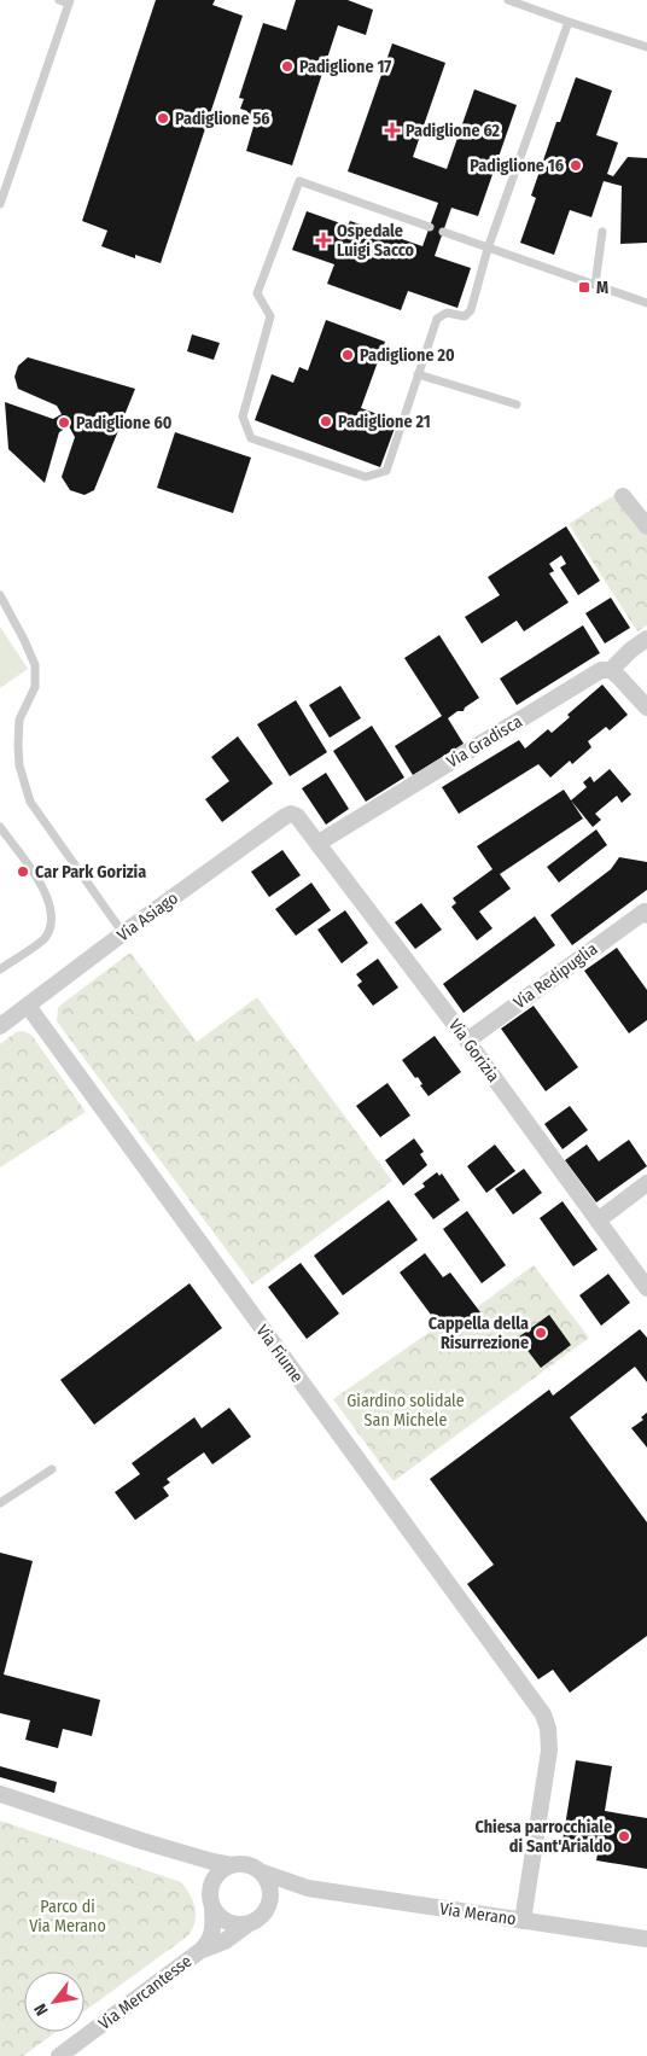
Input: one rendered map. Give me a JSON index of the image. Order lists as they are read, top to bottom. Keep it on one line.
{"streets":{"street":["Via Gradisca","Via Asiago","Via Redipuglia","Via Gorizia","Via Fiume","Via Merano","Via Mercantesse"]},"crossings":[["Via Gradisca","Via Gorizia"],["Via Asiago","Via Gorizia"],["Via Asiago","Via Fiume"],["Via Redipuglia","Via Gorizia"],["Via Fiume","Via Merano"],["Via Merano","Via Mercantesse"]],"parks":["Giardino solidale San Michele","Parco di Via Merano"],"places":{"other":["Padiglione 17","Padiglione 56","Padiglione 16","Padiglione 20","Padiglione 21","Padiglione 60","Car Park Gorizia","Cappella della Risurrezione","Chiesa parrocchiale di Sant'Arialdo"],"health":["Padiglione 62","Ospedale Luigi Sacco"],"transit":["M"]},"north":"bottom left"}
